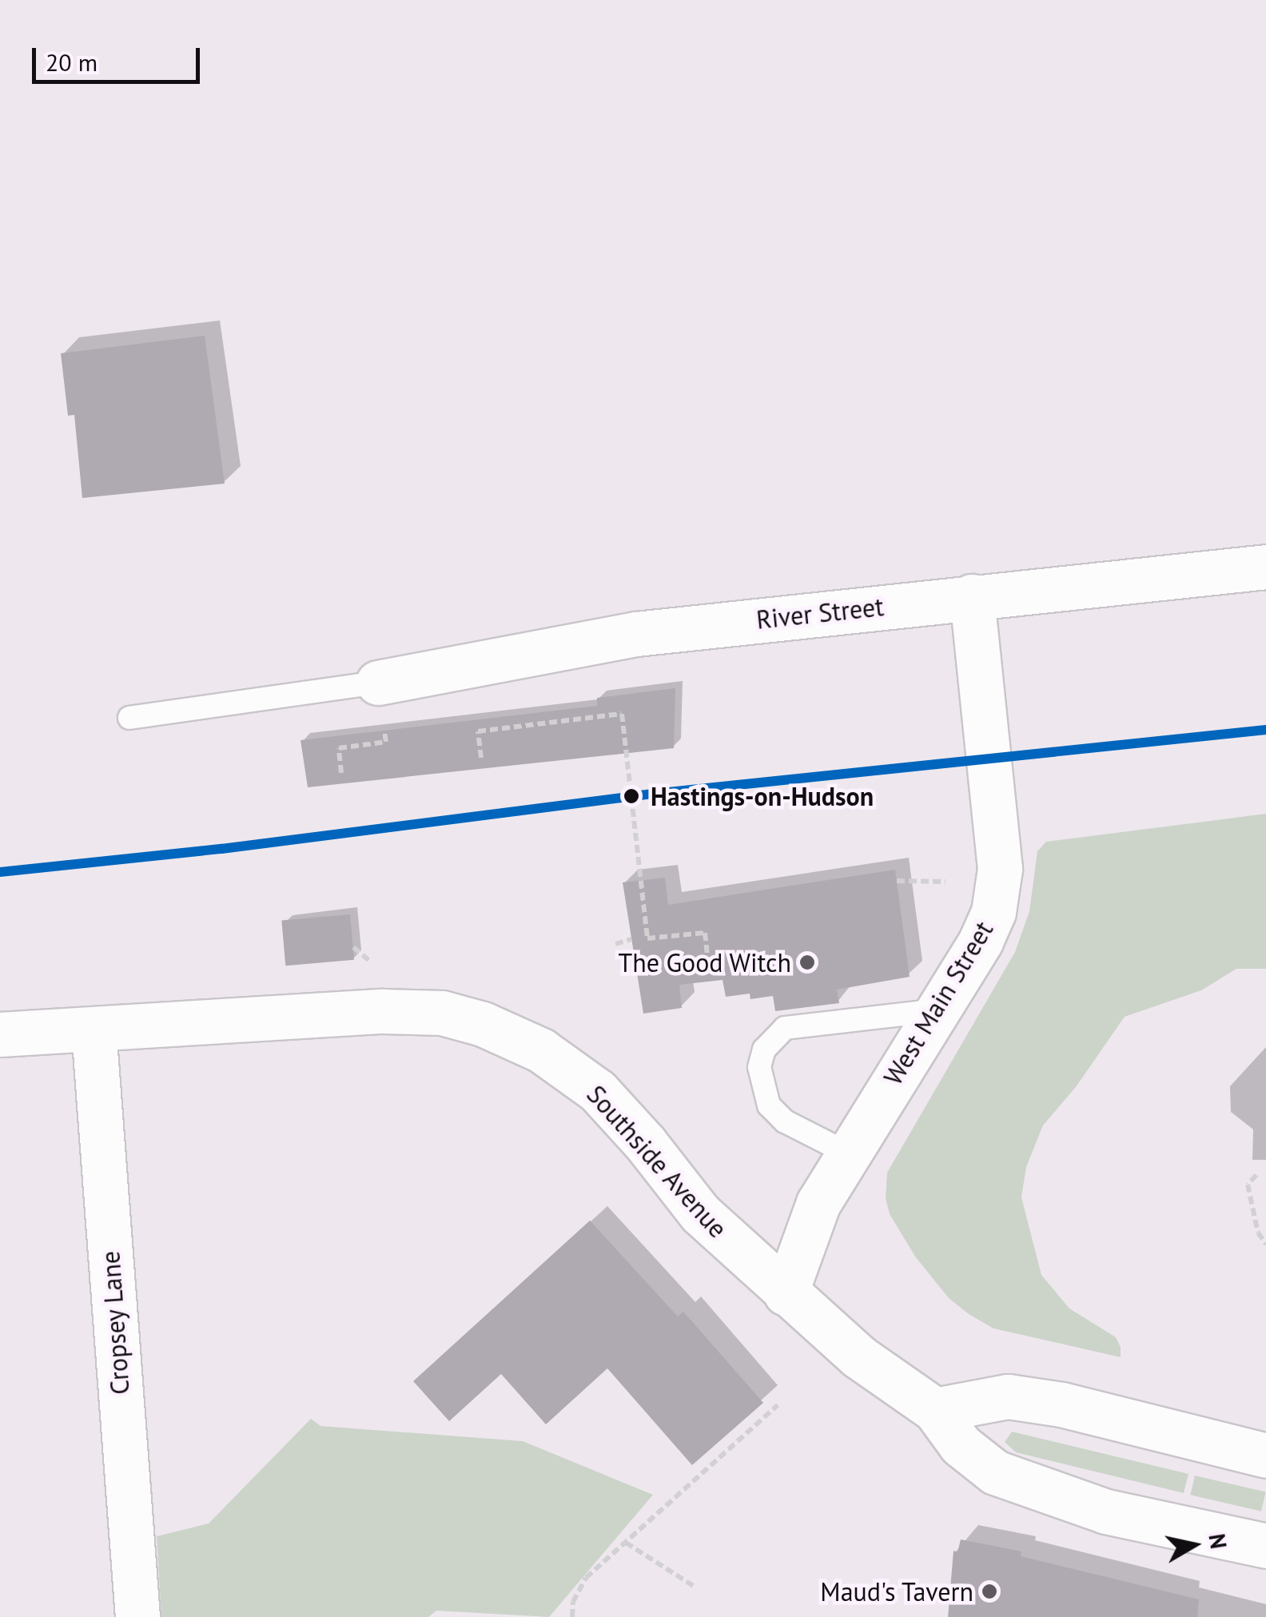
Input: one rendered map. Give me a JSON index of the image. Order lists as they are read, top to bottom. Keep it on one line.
{"streets":{"street":["River Street","West Main Street","Southside Avenue","Cropsey Lane"]},"crossings":[["River Street","West Main Street"],["West Main Street","Southside Avenue"],["Southside Avenue","Cropsey Lane"]],"places":["Hastings-on-Hudson","The Good Witch","Maud's Tavern"],"scale_bar":"20 m","north":"right"}
